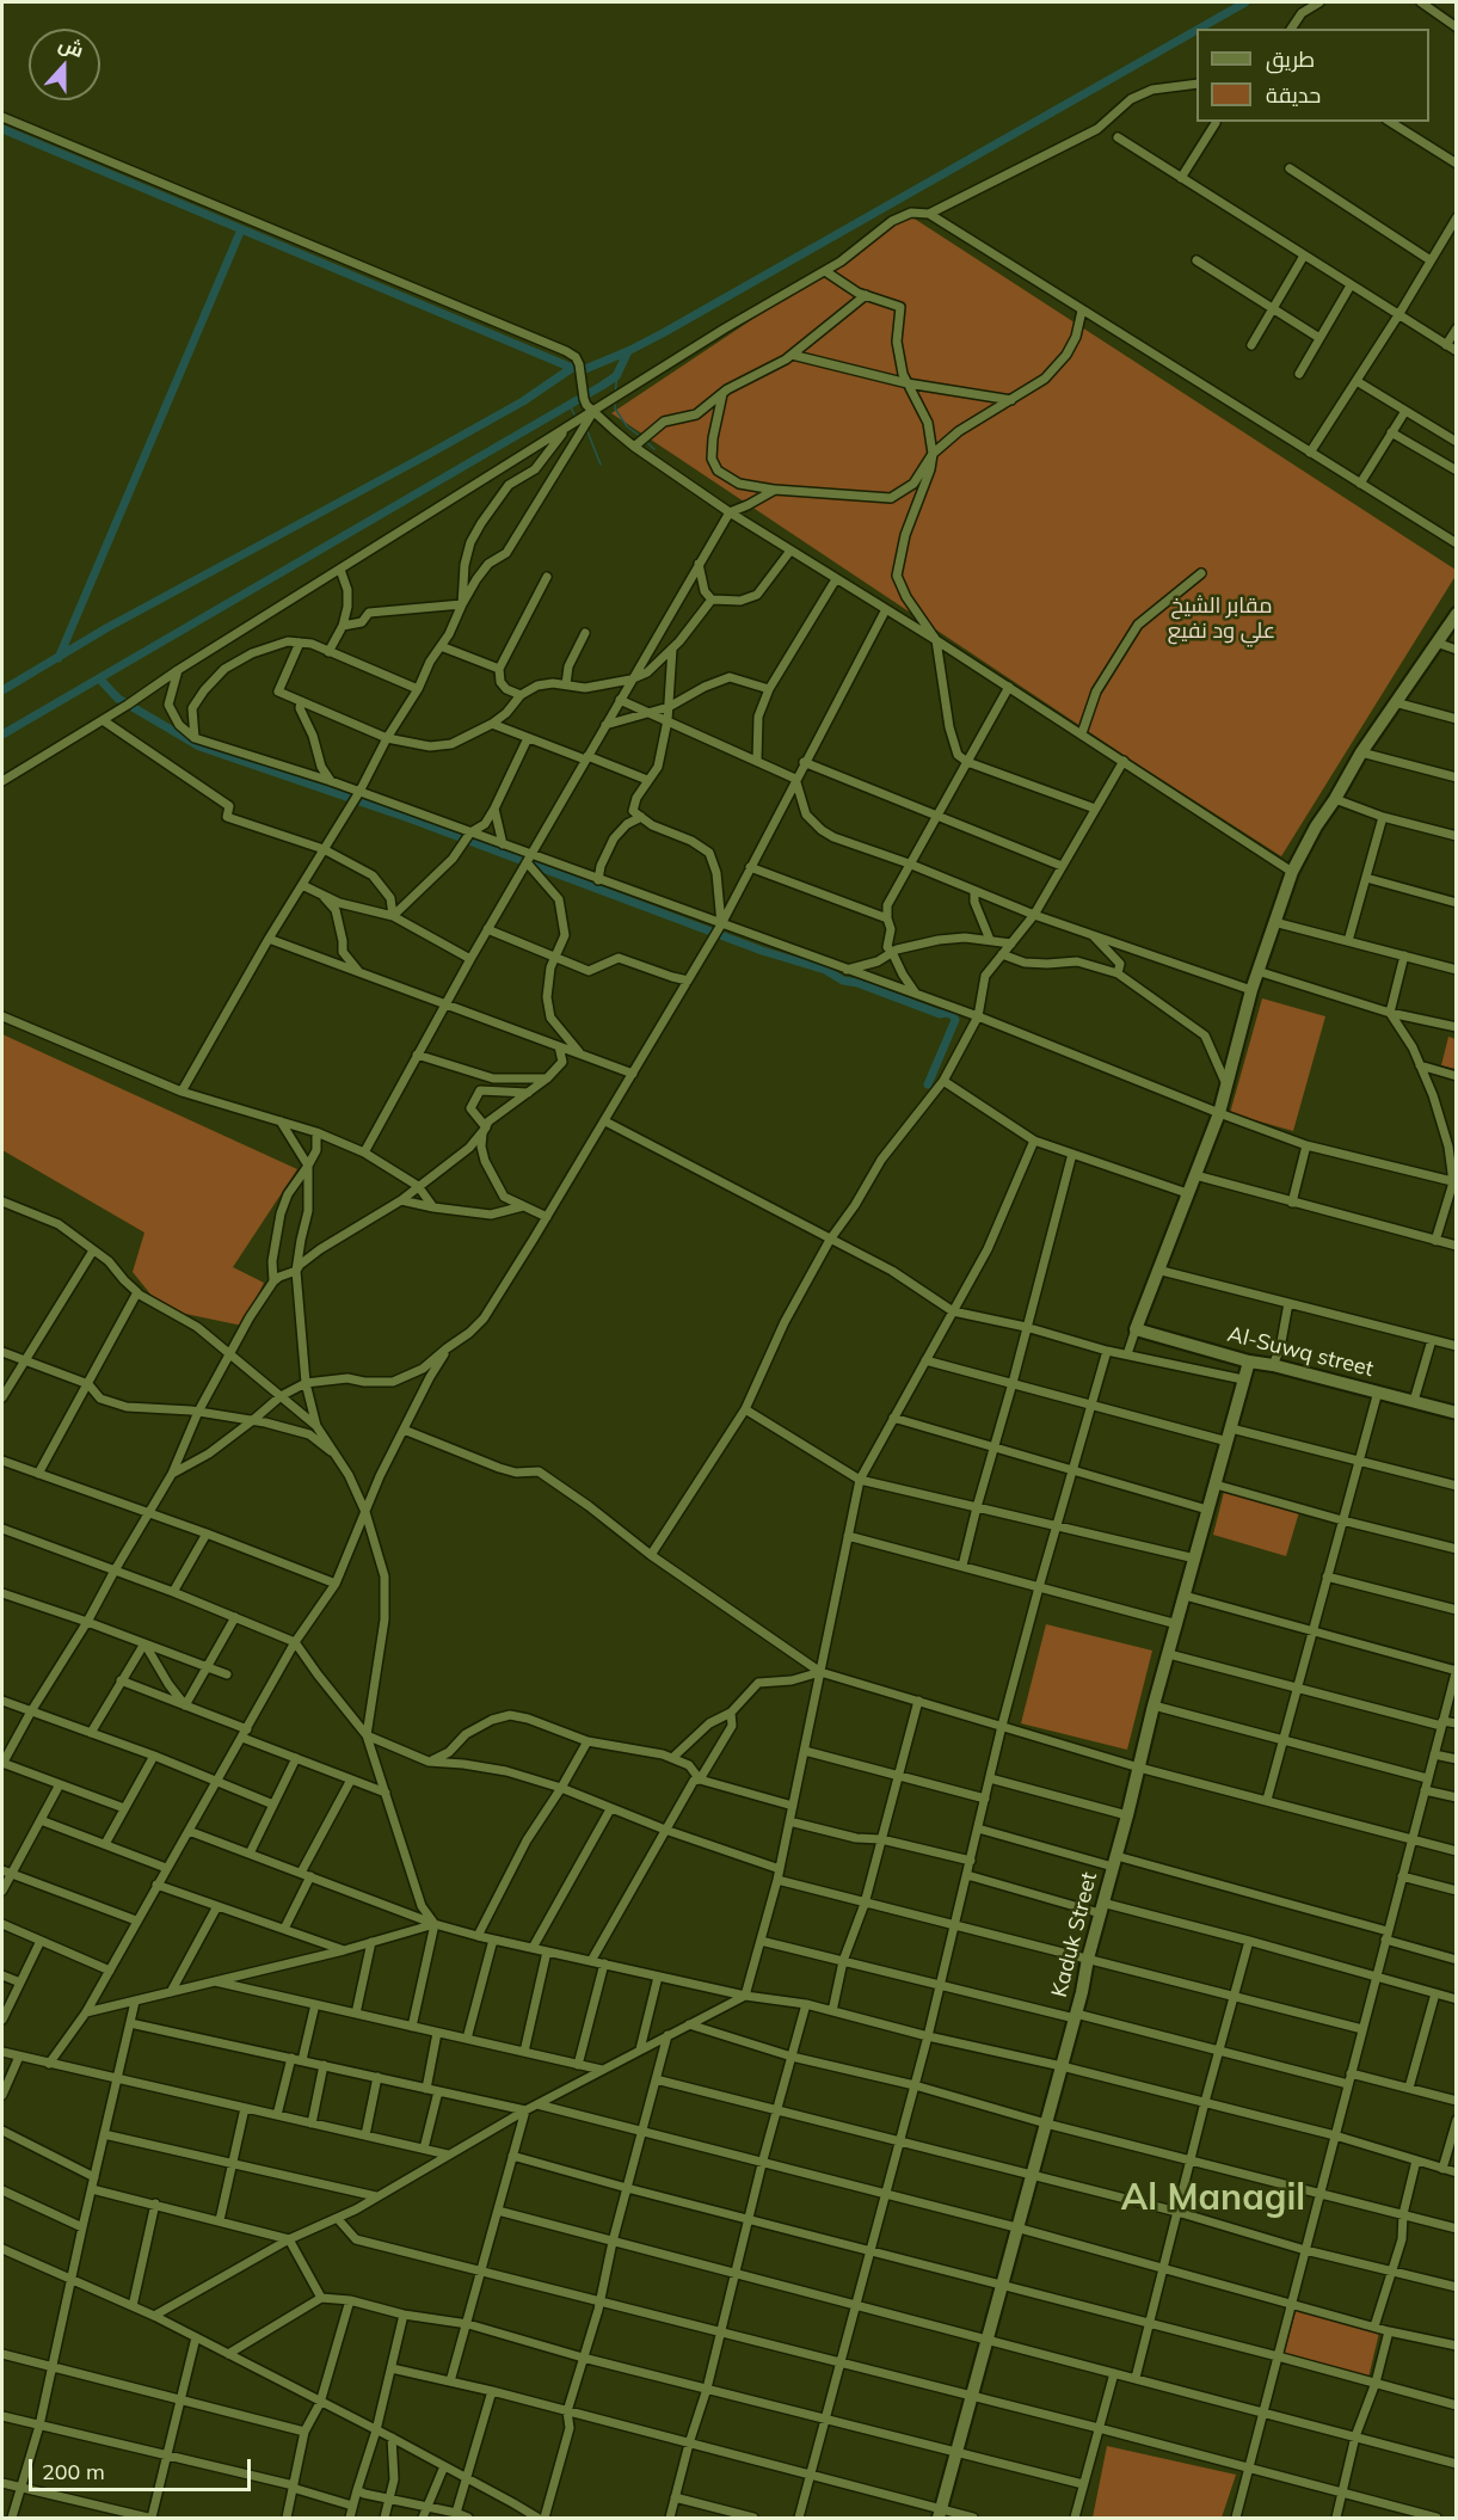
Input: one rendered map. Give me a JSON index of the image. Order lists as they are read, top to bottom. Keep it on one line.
{"streets":{"street":["Al-Suwq street","Kaduk Street"]},"crossings":[["Al-Suwq street","Kaduk Street"]],"districts":["Al Managil"],"parks":["مقابر الشيخ علي ود نفيع"],"legend":["طريق","حديقة"],"scale_bar":"200 m","north":"top"}
